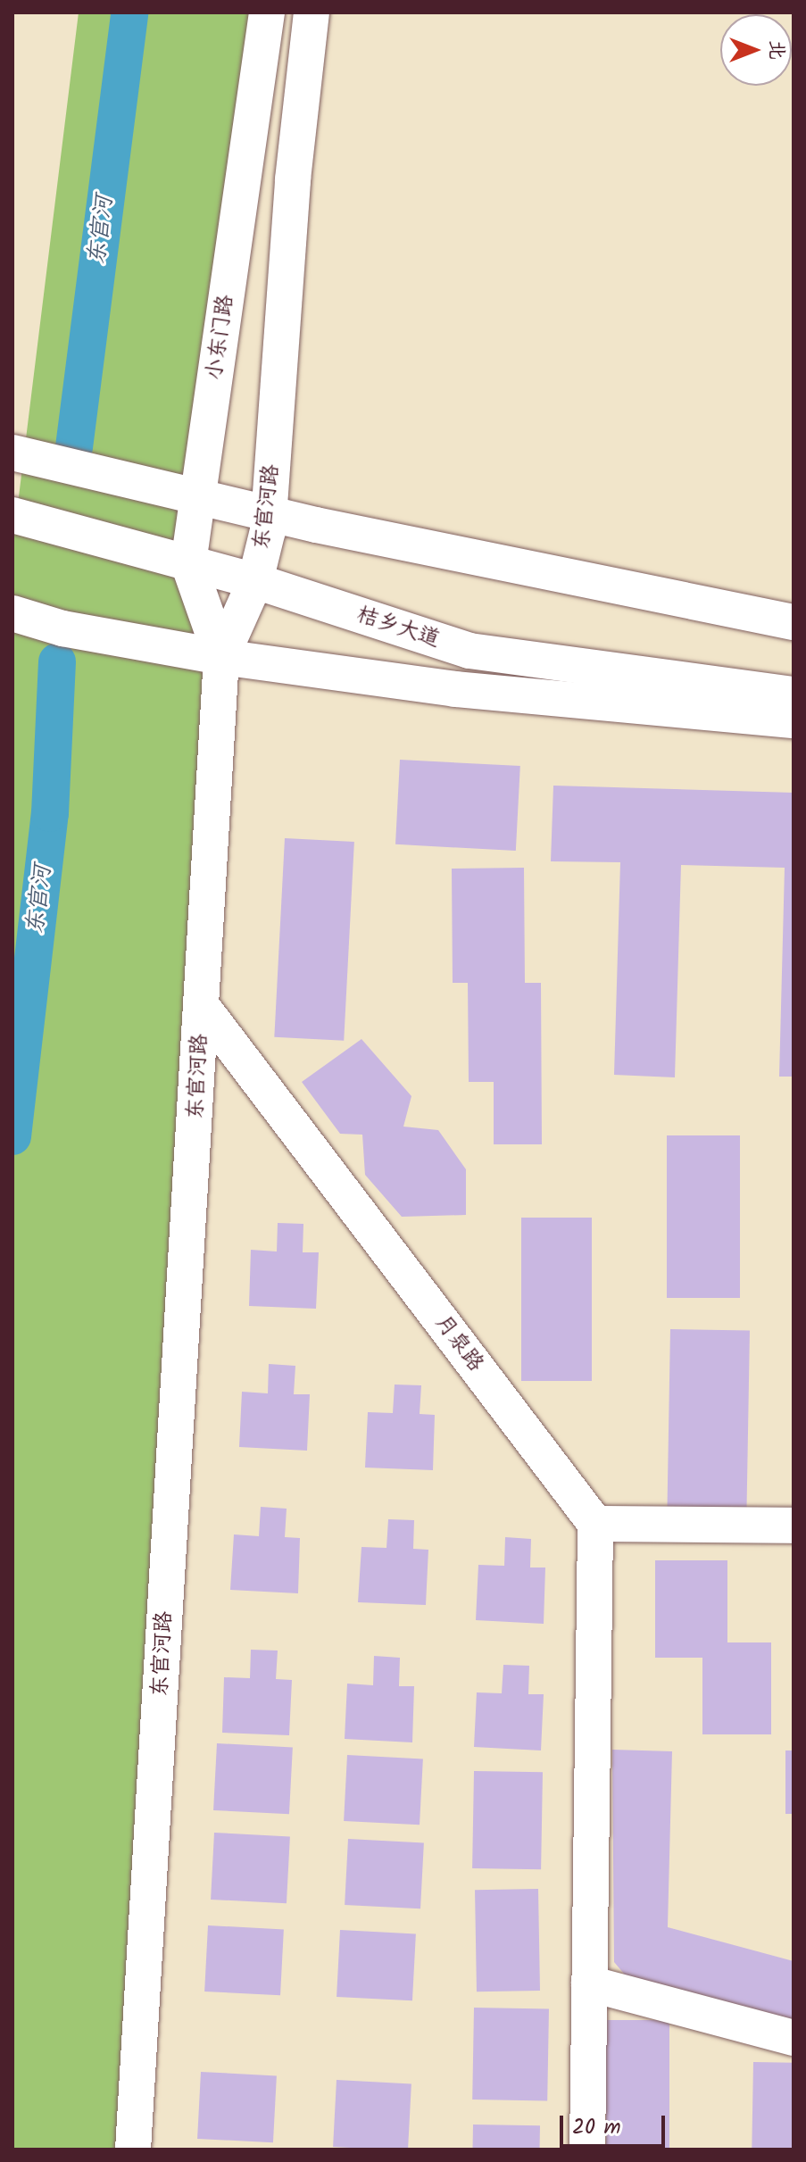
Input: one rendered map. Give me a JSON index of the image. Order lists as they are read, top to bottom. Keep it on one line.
{"streets":{"street":["小东门路","东官河路","桔乡大道","月泉路"]},"crossings":[["小东门路","东官河路"],["小东门路","桔乡大道"],["东官河路","桔乡大道"],["东官河路","月泉路"]],"water":["东官河"],"scale_bar":"20 m","north":"right"}
